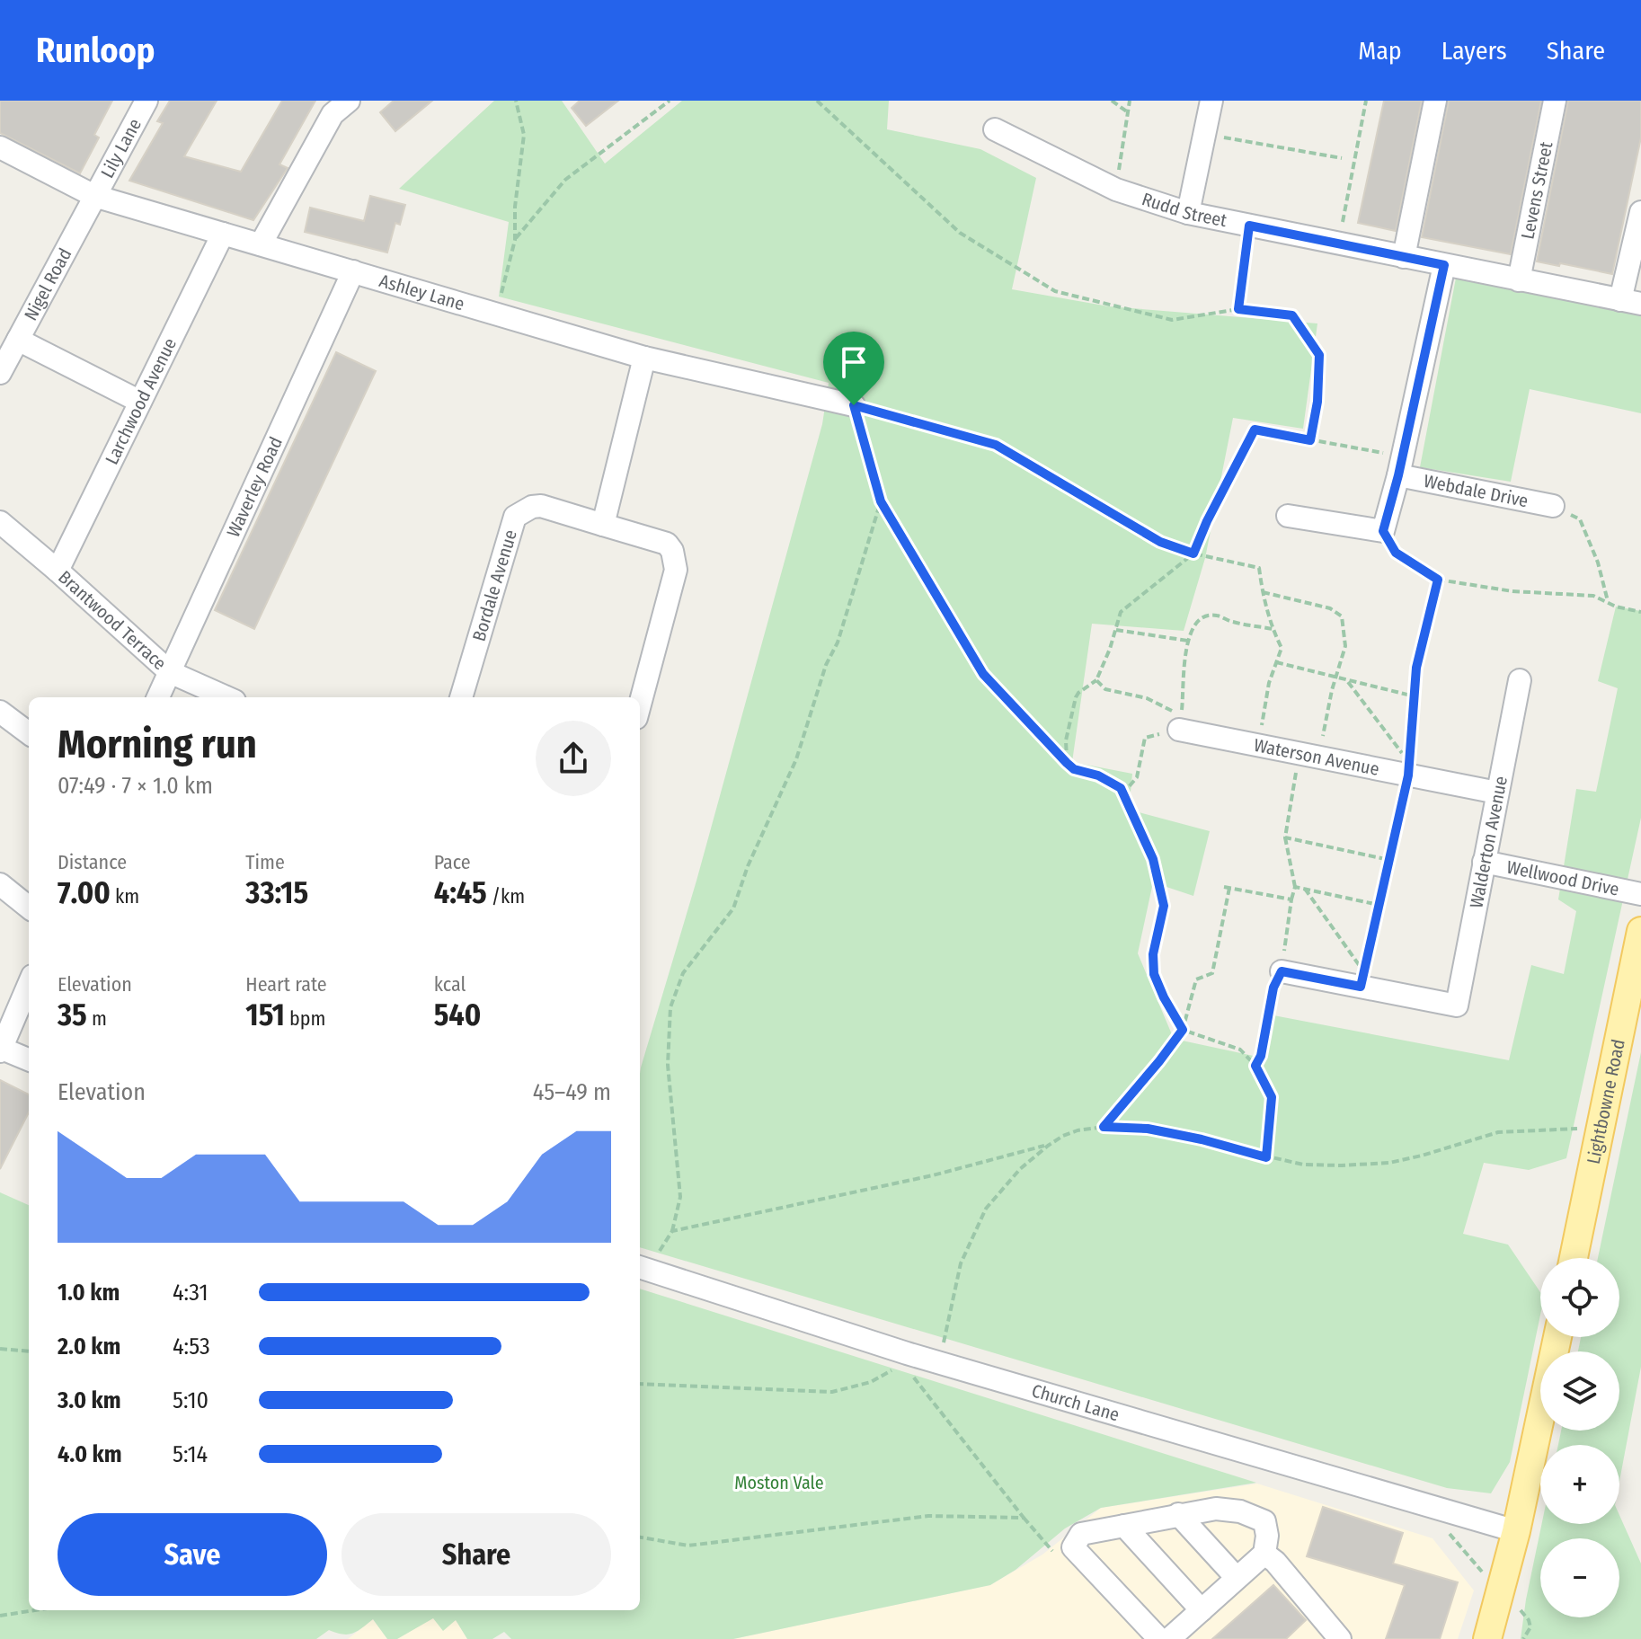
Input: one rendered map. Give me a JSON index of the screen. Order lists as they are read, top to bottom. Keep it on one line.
{"streets":{"main road":["Lightbowne Road"],"street":["Lily Lane","Levens Street","Rudd Street","Nigel Road","Ashley Lane","Larchwood Avenue","Waverley Road","Webdale Drive","Bordale Avenue","Brantwood Terrace","Waterson Avenue","Walderton Avenue","Wellwood Drive","Church Lane"]},"crossings":[["Lily Lane","Nigel Road"],["Lily Lane","Ashley Lane"],["Levens Street","Rudd Street"],["Nigel Road","Ashley Lane"],["Ashley Lane","Larchwood Avenue"],["Ashley Lane","Waverley Road"],["Larchwood Avenue","Brantwood Terrace"],["Waverley Road","Brantwood Terrace"],["Waterson Avenue","Walderton Avenue"],["Walderton Avenue","Wellwood Drive"]],"parks":["Moston Vale"],"page":{"header":"Runloop","nav":["Map","Layers","Share"],"heading":["Morning run","07:49 · 7 × 1.0 km"],"stats":[["Distance","7.00 km"],["Time","33:15"],["Pace","4:45 /km"],["Elevation","35 m"],["Heart rate","151 bpm"],["kcal","540"]],"chart":["Elevation","45–49 m"],"map_buttons":["+","−"],"list":[{"name":"1.0 km","note":"4:31"},{"name":"2.0 km","note":"4:53"},{"name":"3.0 km","note":"5:10"},{"name":"4.0 km","note":"5:14"}],"buttons":["Save","Share"]}}
